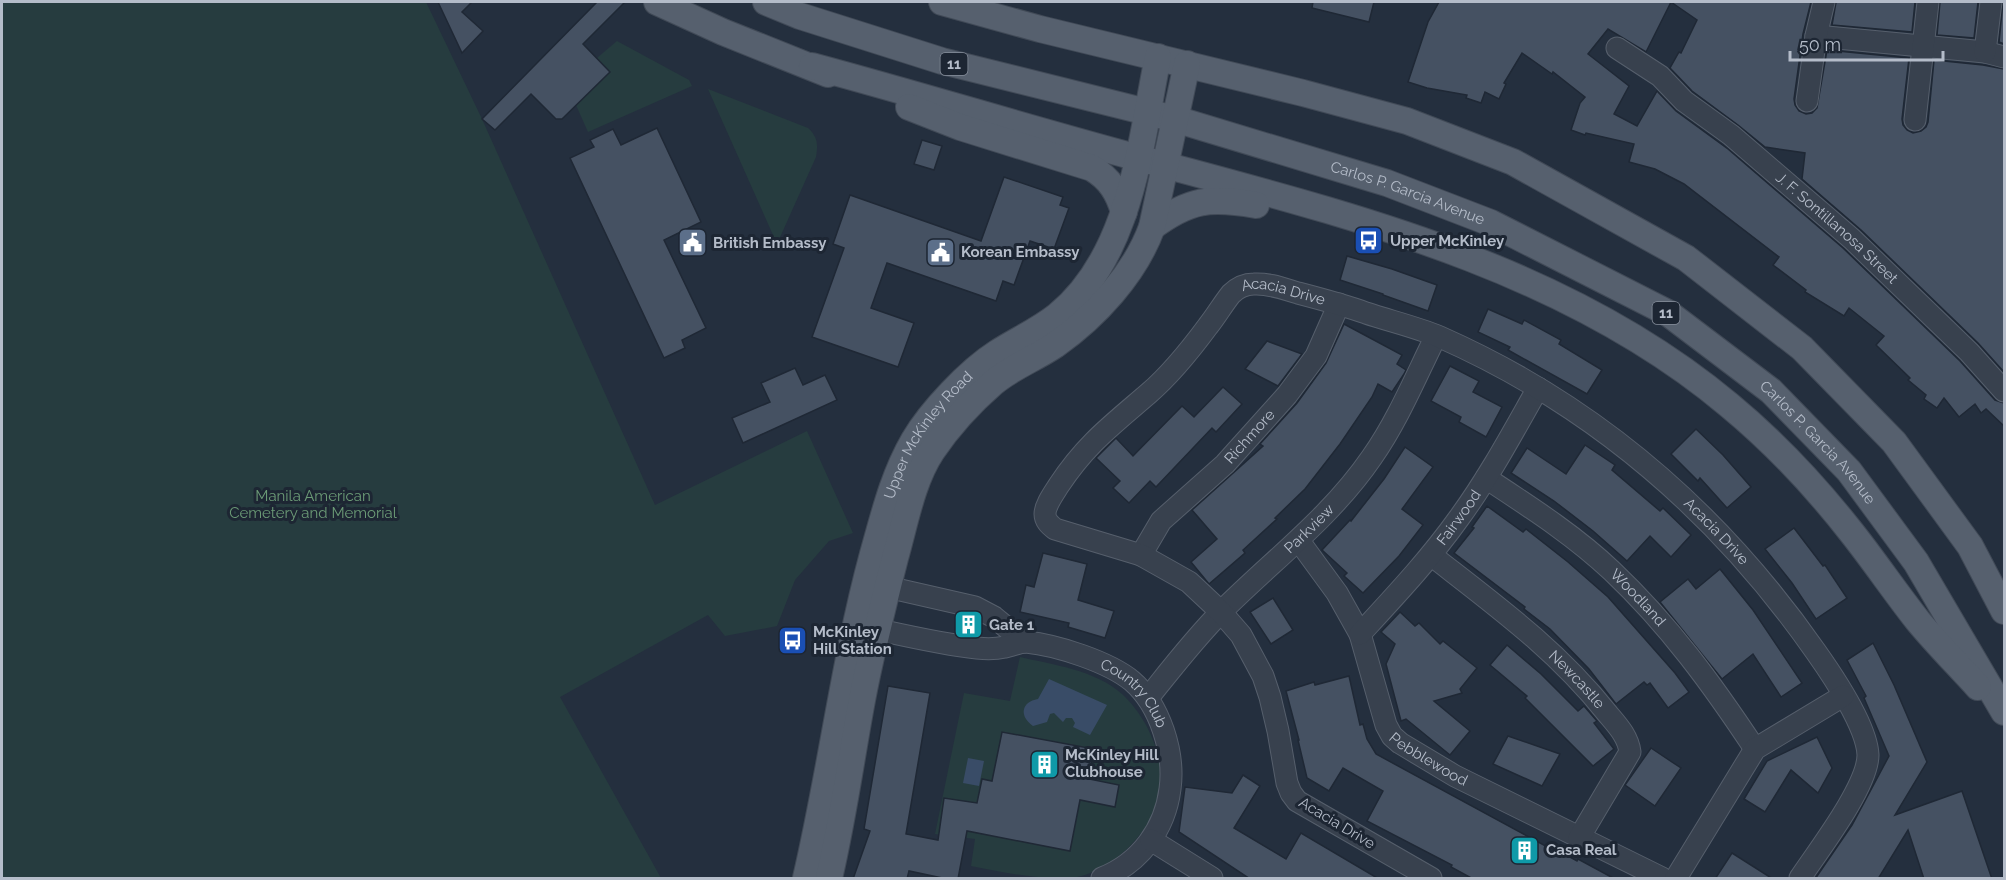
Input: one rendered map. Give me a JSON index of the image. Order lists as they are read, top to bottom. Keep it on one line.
{"streets":{"main road":["11","Carlos P. Garcia Avenue","Upper McKinley Road"],"street":["J. F. Sontillanosa Street","Acacia Drive","Richmore","Fairwood","Parkview","Woodland","Newcastle","Country Club","Pebblewood"]},"crossings":[["Carlos P. Garcia Avenue","Upper McKinley Road"],["Acacia Drive","Richmore"],["Acacia Drive","Fairwood"],["Acacia Drive","Parkview"],["Upper McKinley Road","Country Club"],["Fairwood","Woodland"],["Fairwood","Newcastle"],["Fairwood","Pebblewood"],["Parkview","Country Club"],["Parkview","Pebblewood"],["Newcastle","Pebblewood"]],"parks":["Manila American Cemetery and Memorial"],"places":{"bus stop":["Upper McKinley","McKinley Hill Station"],"public building":["British Embassy","Korean Embassy"],"building":["Gate 1","McKinley Hill Clubhouse","Casa Real"]},"scale_bar":"50 m"}
